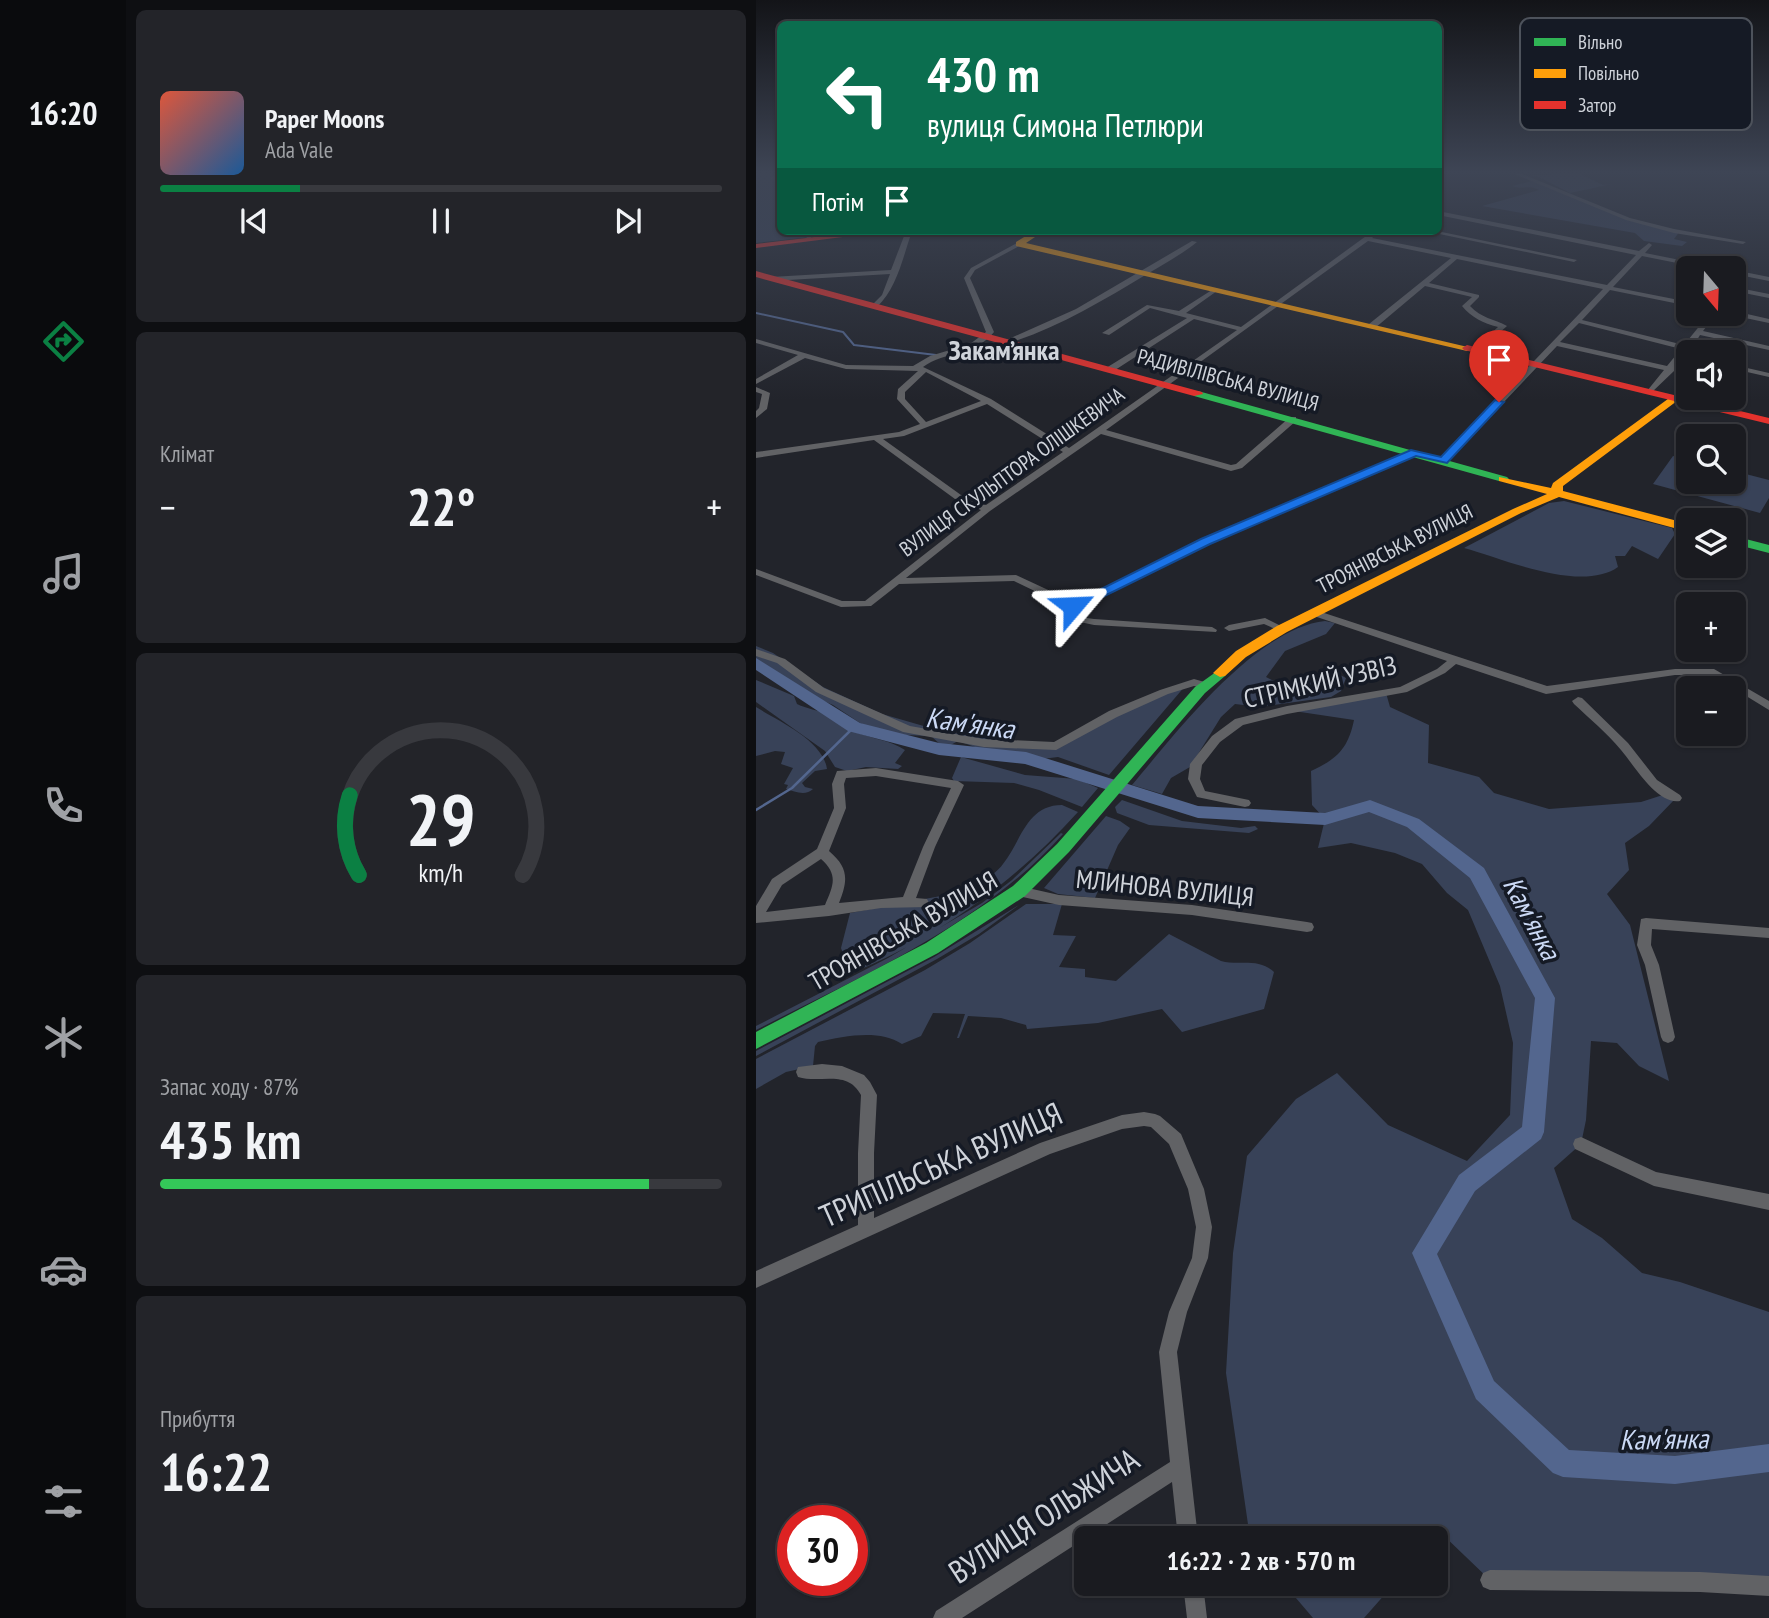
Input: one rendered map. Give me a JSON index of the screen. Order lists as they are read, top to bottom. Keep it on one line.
{"streets":{"street":["РАДИВІЛІВСЬКА ВУЛИЦЯ","ВУЛИЦЯ СКУЛЬПТОРА ОЛІШКЕВИЧА","ТРОЯНІВСЬКА ВУЛИЦЯ","СТРІМКИЙ УЗВІЗ","МЛИНОВА ВУЛИЦЯ","ТРИПІЛЬСЬКА ВУЛИЦЯ","ВУЛИЦЯ ОЛЬЖИЧА"]},"crossings":[["РАДИВІЛІВСЬКА ВУЛИЦЯ","ВУЛИЦЯ СКУЛЬПТОРА ОЛІШКЕВИЧА"],["РАДИВІЛІВСЬКА ВУЛИЦЯ","ТРОЯНІВСЬКА ВУЛИЦЯ"],["ТРОЯНІВСЬКА ВУЛИЦЯ","МЛИНОВА ВУЛИЦЯ"],["ТРИПІЛЬСЬКА ВУЛИЦЯ","ВУЛИЦЯ ОЛЬЖИЧА"]],"districts":["Закам’янка"],"water":["Кам'янка"],"legend":["Вільно","Повільно","Затор"],"north":"bottom","page":{"tabs":"16:20","turn":["430 m","вулиця Симона Петлюри"],"song":["Paper Moons","Ada Vale"],"then":"Потім","map_buttons":["+","−"],"tile":["Клімат",["Запас ходу · 87%","435 km"],["Прибуття","16:22"]],"heat":["−","22°","+"],"limit":"30","trip":"16:22 · 2 хв · 570 m","gauge":["29","km/h"]}}
